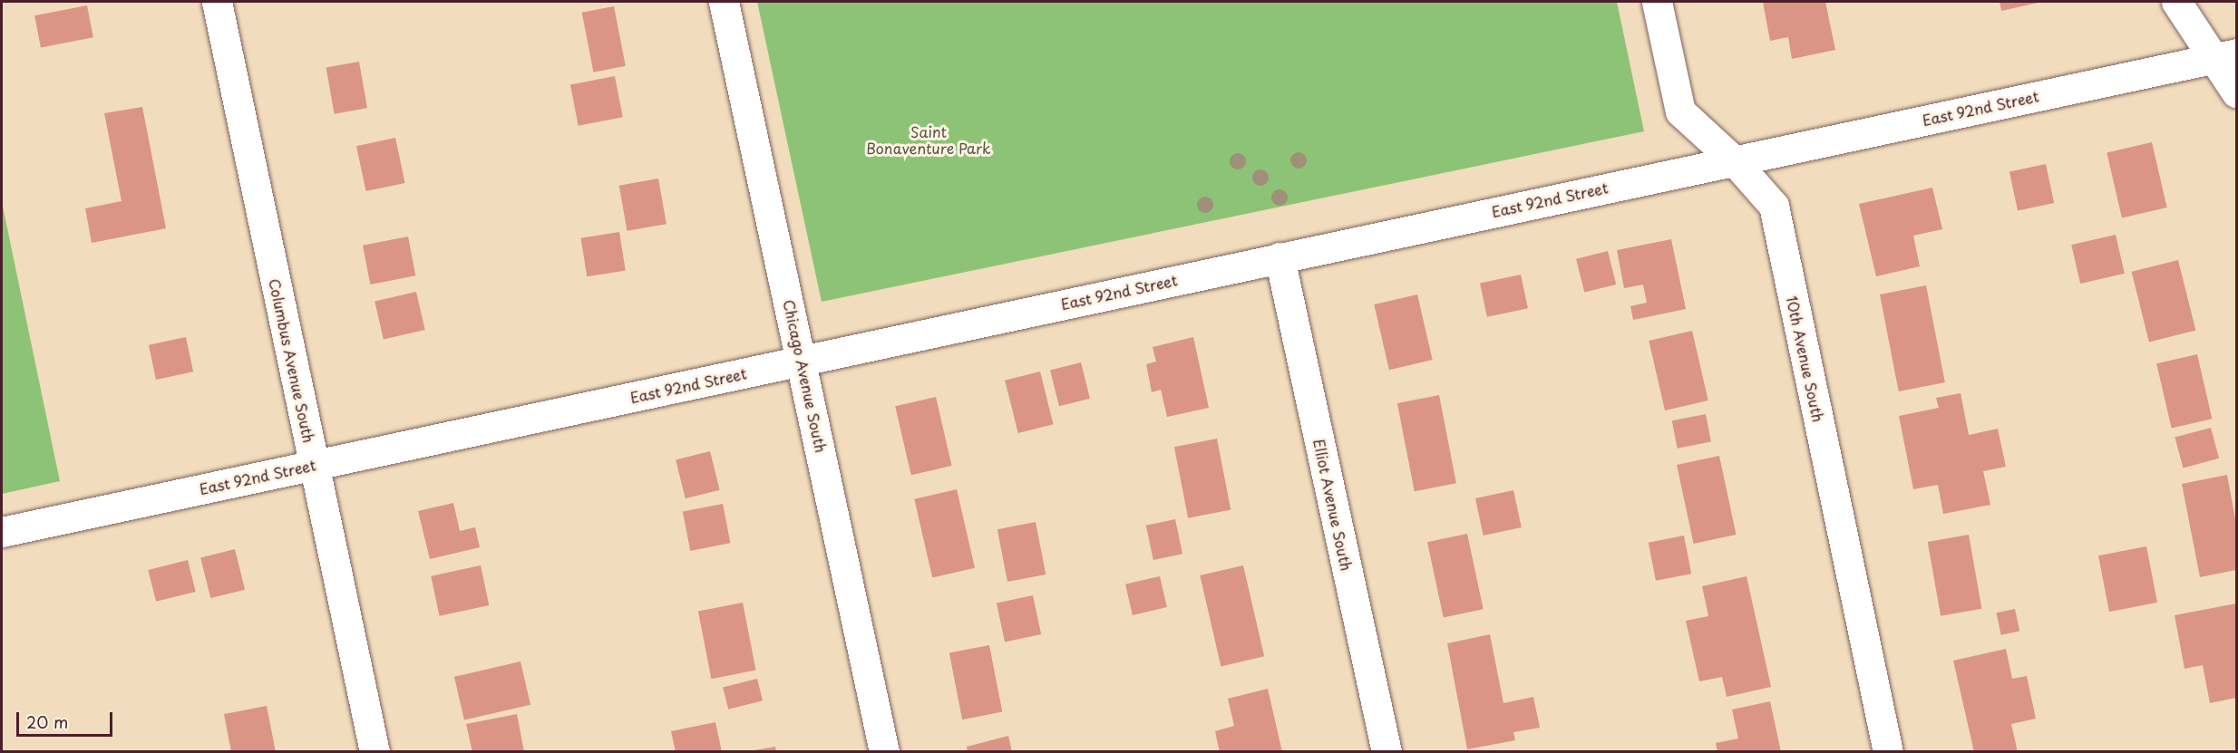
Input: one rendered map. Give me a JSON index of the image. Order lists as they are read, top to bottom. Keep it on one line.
{"streets":{"street":["East 92nd Street","10th Avenue South","Columbus Avenue South","Chicago Avenue South","Elliot Avenue South"]},"crossings":[["East 92nd Street","10th Avenue South"],["East 92nd Street","Columbus Avenue South"],["East 92nd Street","Chicago Avenue South"],["East 92nd Street","Elliot Avenue South"]],"parks":["Saint Bonaventure Park"],"scale_bar":"20 m"}
